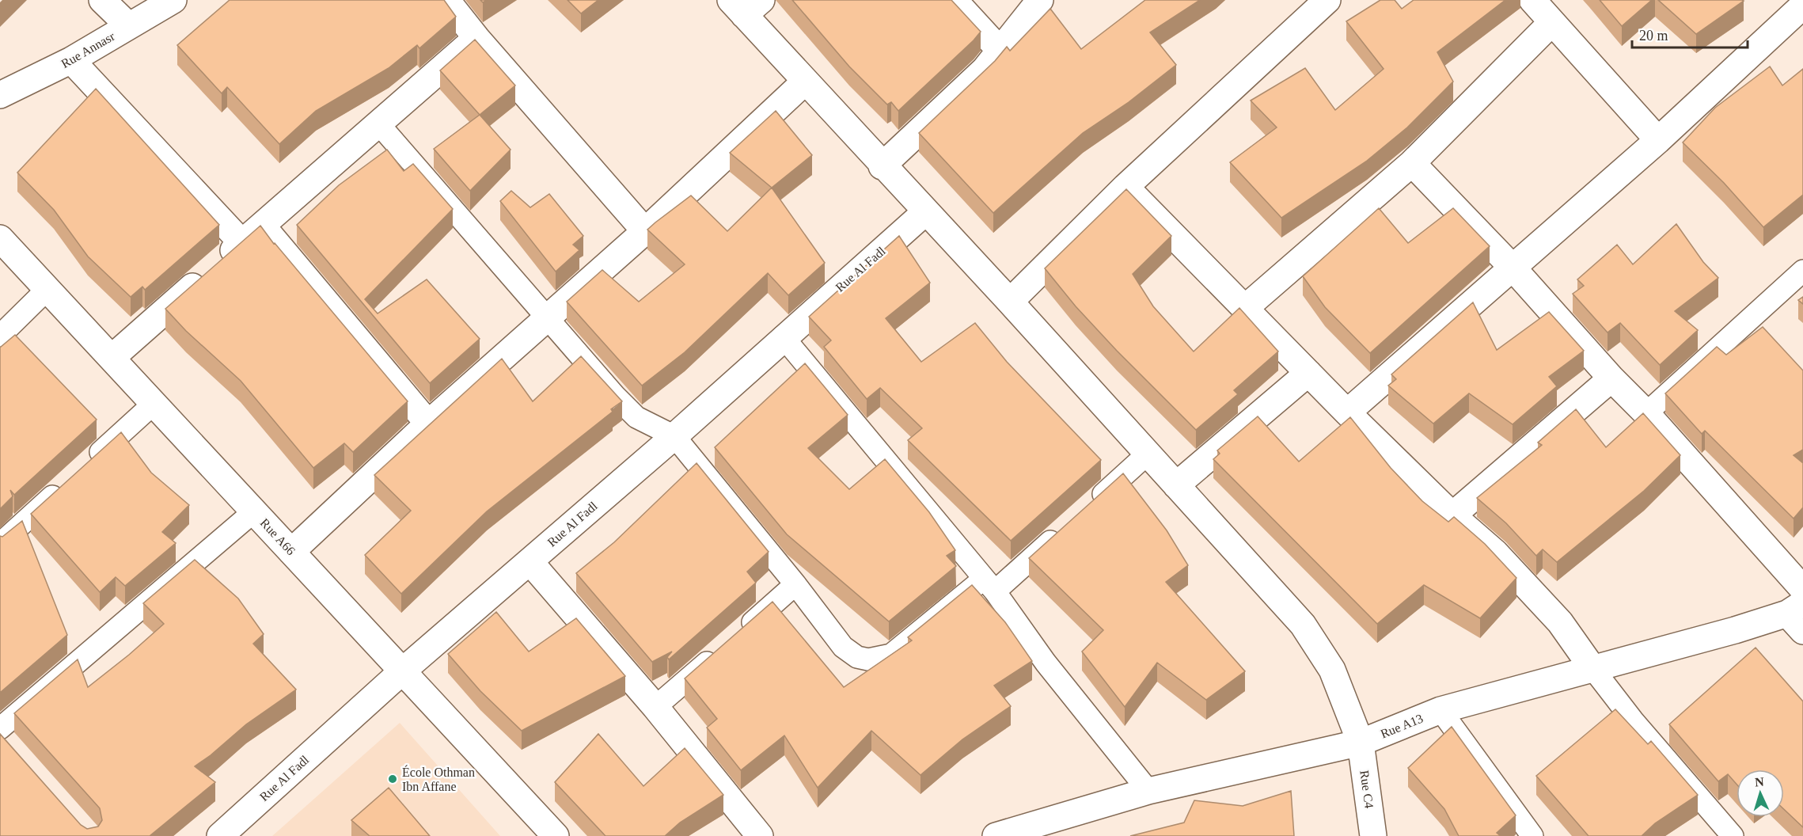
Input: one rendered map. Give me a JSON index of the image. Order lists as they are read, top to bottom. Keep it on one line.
{"streets":{"street":["Rue Annasr","Rue Al Fadl","Rue A66","Rue A13","Rue C4"]},"crossings":[["Rue Al Fadl","Rue A66"],["Rue Al Fadl","Rue C4"],["Rue A13","Rue C4"]],"places":["École Othman Ibn Affane"],"scale_bar":"20 m","north":"top"}
